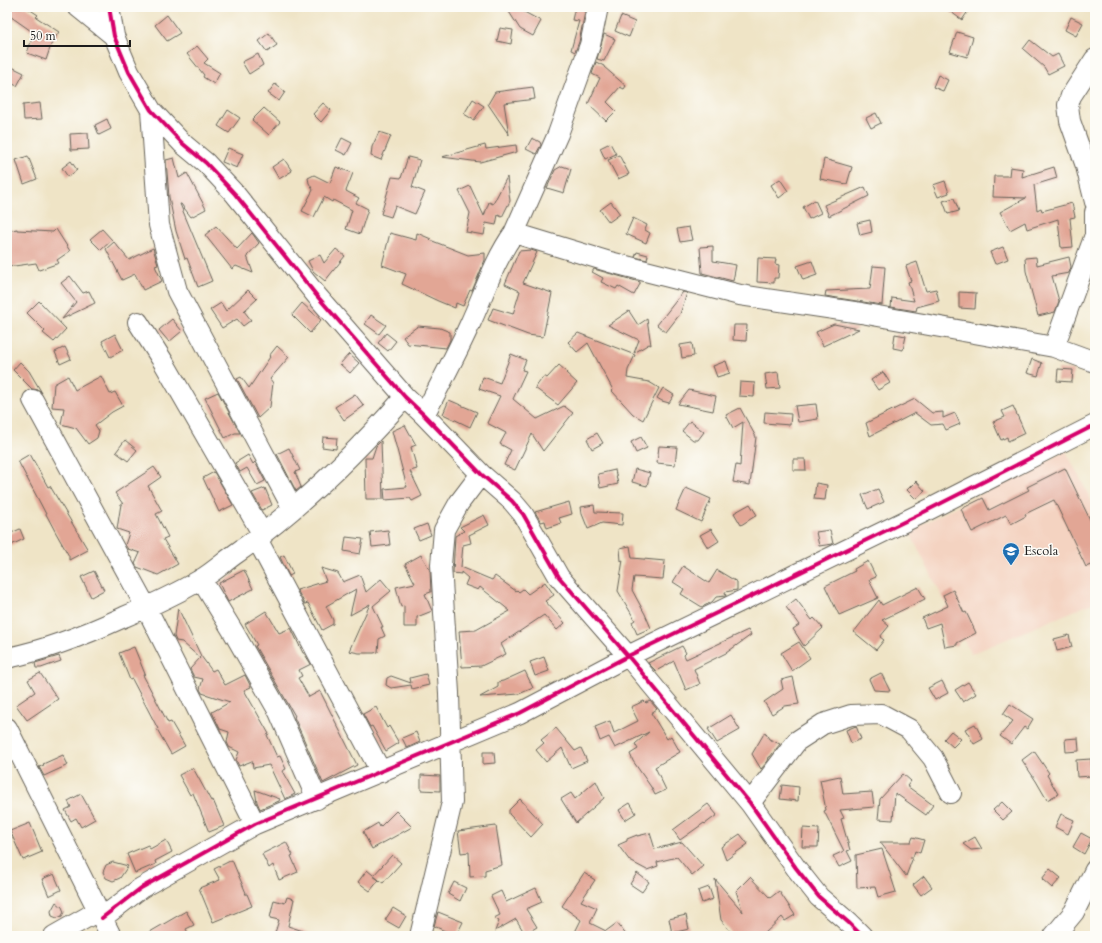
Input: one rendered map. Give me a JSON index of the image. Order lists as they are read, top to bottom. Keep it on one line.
{"places":{"school or university":["Escola"]},"scale_bar":"50 m"}
